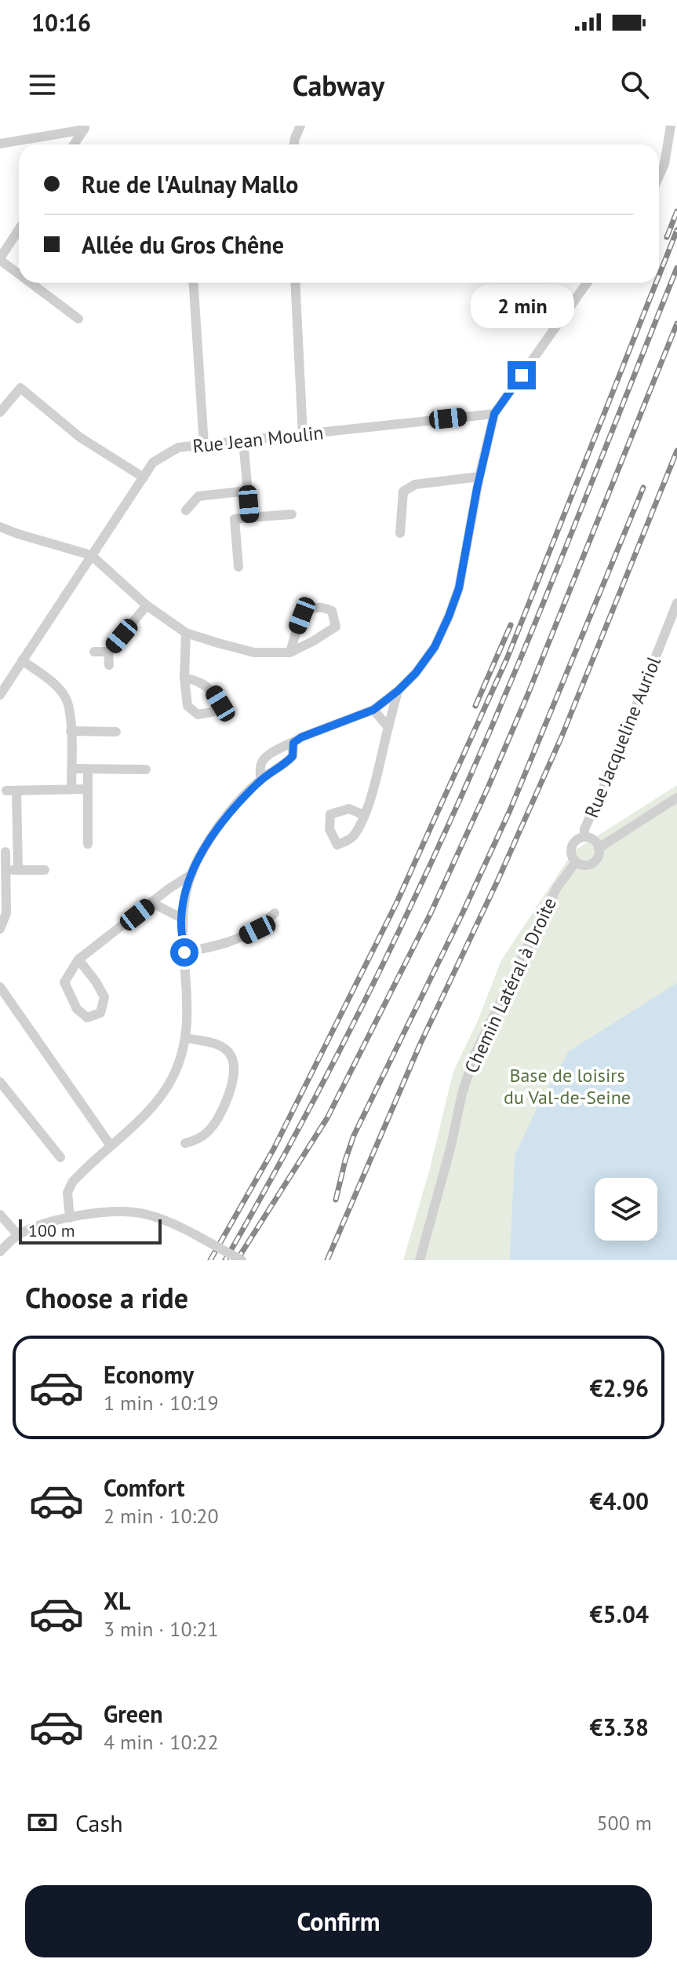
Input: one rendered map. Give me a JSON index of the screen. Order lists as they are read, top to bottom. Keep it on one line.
{"streets":{"street":["Rue Jean Moulin","Rue Jacqueline Auriol","Chemin Latéral à Droite"]},"crossings":[["Rue Jacqueline Auriol","Chemin Latéral à Droite"]],"parks":["Base de loisirs du Val-de-Seine"],"scale_bar":"100 m","page":{"status":"10:16","header":"Cabway","banner":["Rue de l'Aulnay Mallo","Allée du Gros Chêne"],"bubble":"2 min","scale":"100 m","heading":"Choose a ride","list":[{"name":"Economy","note":"1 min · 10:19","value":"€2.96"},{"name":"Comfort","note":"2 min · 10:20","value":"€4.00"},{"name":"XL","note":"3 min · 10:21","value":"€5.04"},{"name":"Green","note":"4 min · 10:22","value":"€3.38"}],"pay":["Cash","500 m"],"buttons":"Confirm"}}
